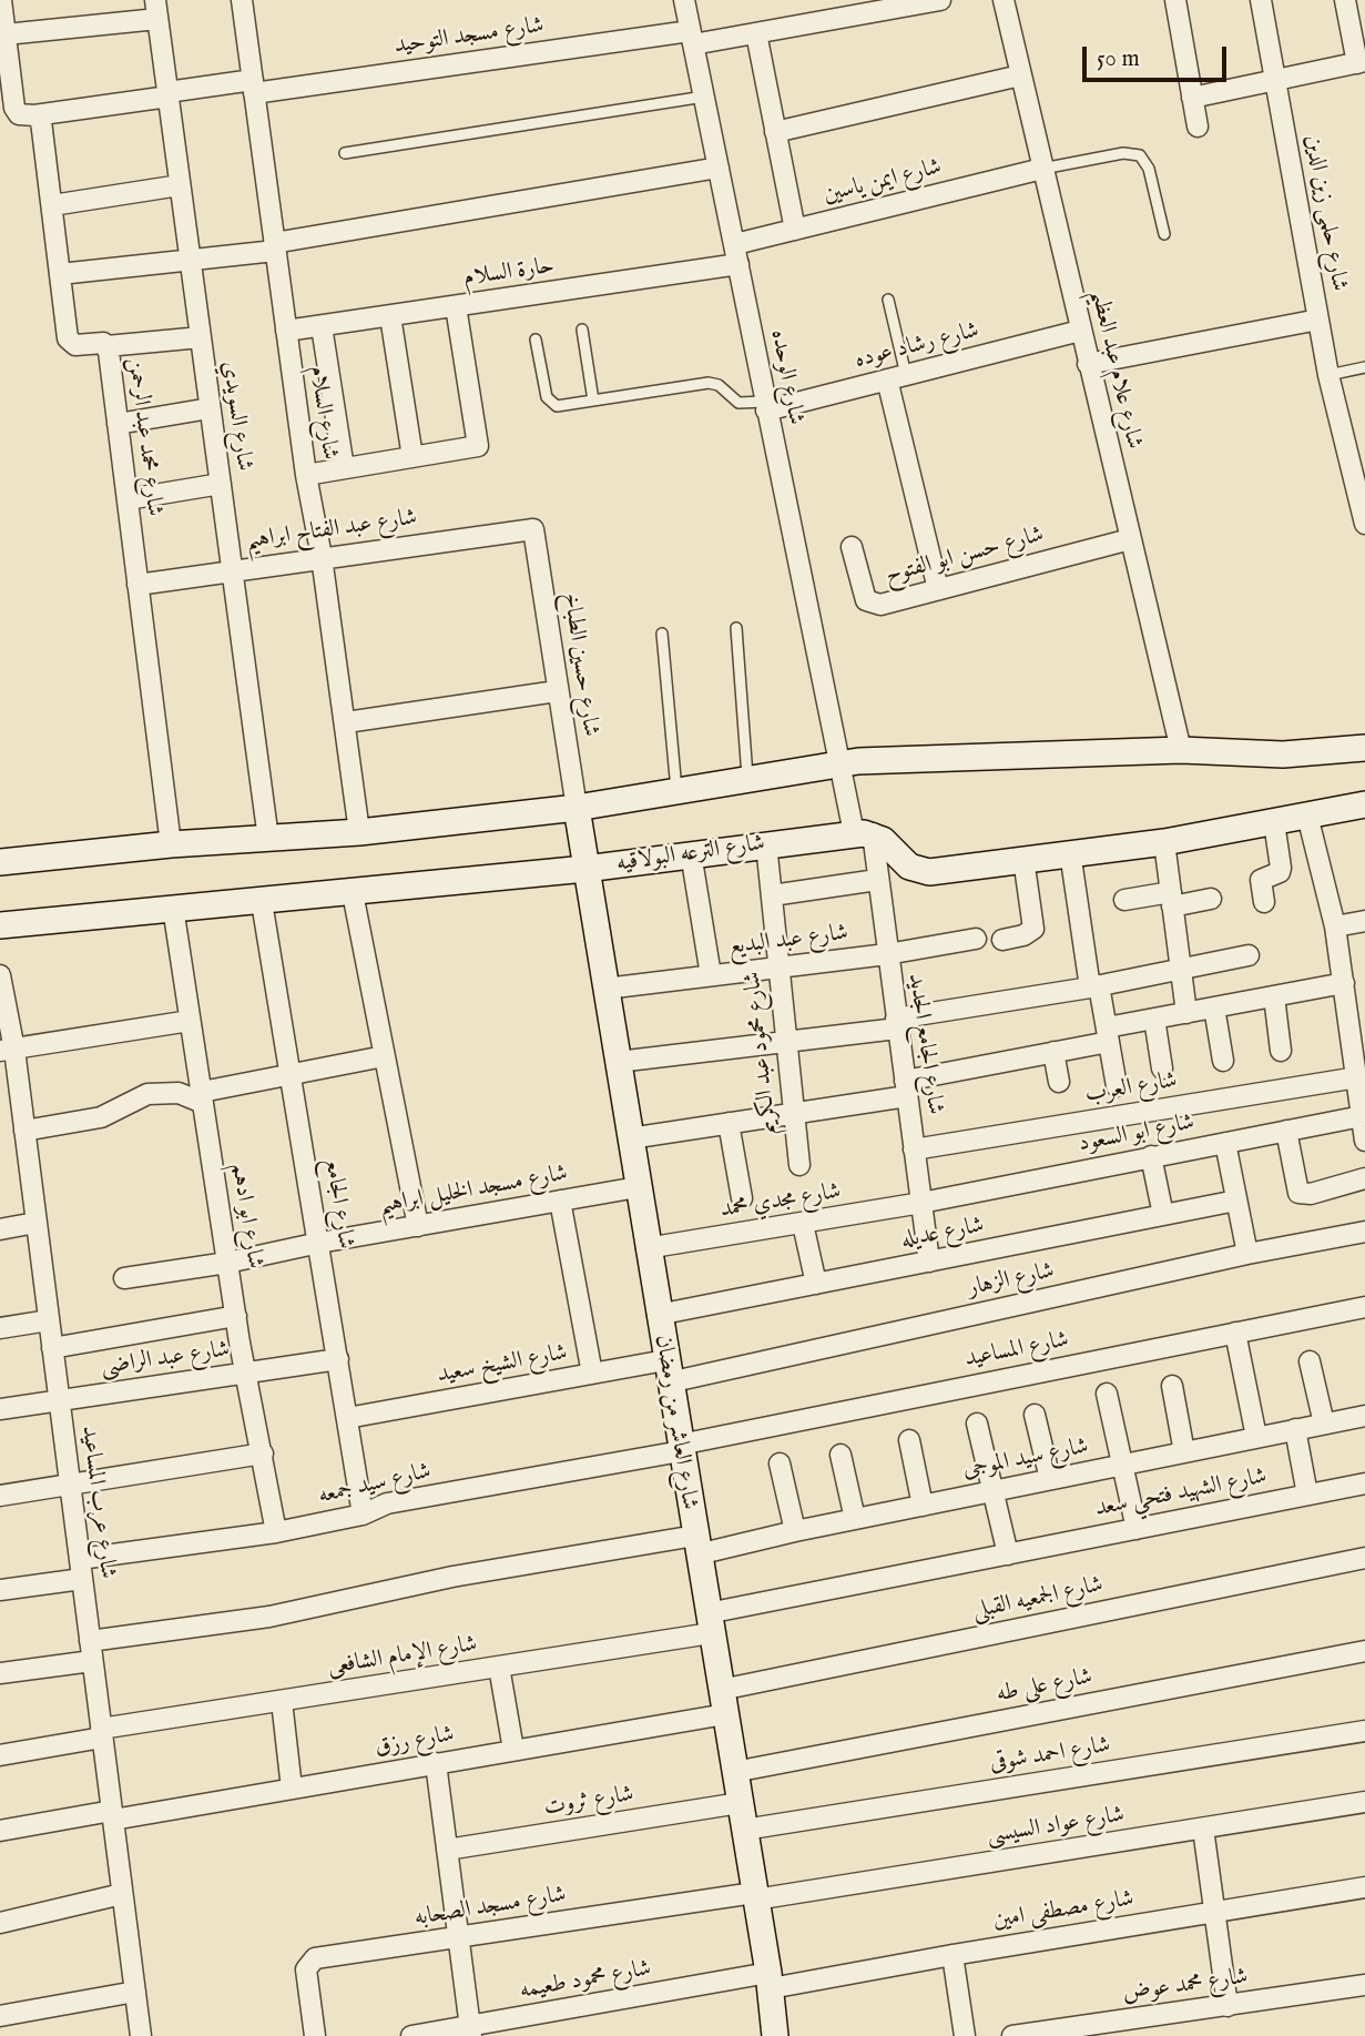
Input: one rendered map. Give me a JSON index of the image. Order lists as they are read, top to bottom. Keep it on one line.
{"streets":{"street":["شارع مسجد التوحيد","شارع ايمن ياسين","شارع حلمى زين الدين","حارة السلام","شارع رشاد عوده","شارع علام عبد العظيم","شارع الوحده","شارع السلام","شارع السويدي","شارع محمد عبد الرحمن","شارع عبد الفتاح ابراهيم","شارع حسن ابو الفتوح","شارع حسين الطباخ","شارع الترعه البولاقيه","شارع عبد البديع","شارع الجامع الجديد","شارع محمود عبد الكريم","شارع العرب","شارع ابو السعود","شارع مسجد الخليل ابراهيم","شارع مجدي محمد","شارع الجامع","شارع ابو ادهم","شارع عديله","شارع الزهار","شارع المساعيد","شارع عبد الراضى","شارع الشيخ سعيد","شارع العاشر من رمضان","شارع سيد الموجى","شارع سيد جمعه","شارع الشهيد فتحي سعد","شارع عرب المساعيد","شارع الجمعيه القبلى","شارع الإمام الشافعى","شارع على طه","شارع رزق","شارع احمد شوقى","شارع ثروت","شارع عواد السيسى","شارع مسجد الصحابه","شارع مصطفى امين","شارع محمود طعيمه","شارع محمد عوض"]},"crossings":[["شارع مسجد التوحيد","شارع الوحده"],["شارع مسجد التوحيد","شارع السلام"],["شارع مسجد التوحيد","شارع السويدي"],["شارع مسجد التوحيد","شارع محمد عبد الرحمن"],["شارع ايمن ياسين","حارة السلام"],["شارع ايمن ياسين","شارع علام عبد العظيم"],["شارع ايمن ياسين","شارع الوحده"],["حارة السلام","شارع الوحده"],["حارة السلام","شارع السلام"],["شارع رشاد عوده","شارع علام عبد العظيم"],["شارع رشاد عوده","شارع الوحده"],["شارع علام عبد العظيم","شارع حسن ابو الفتوح"],["شارع الوحده","شارع الترعه البولاقيه"],["شارع الوحده","شارع الجامع الجديد"],["شارع السلام","شارع عبد الفتاح ابراهيم"],["شارع السويدي","شارع عبد الفتاح ابراهيم"],["شارع محمد عبد الرحمن","شارع عبد الفتاح ابراهيم"],["شارع عبد الفتاح ابراهيم","شارع حسين الطباخ"],["شارع حسين الطباخ","شارع العاشر من رمضان"],["شارع الترعه البولاقيه","شارع الجامع الجديد"],["شارع الترعه البولاقيه","شارع محمود عبد الكريم"],["شارع الترعه البولاقيه","شارع الجامع"],["شارع الترعه البولاقيه","شارع ابو ادهم"],["شارع الترعه البولاقيه","شارع العاشر من رمضان"],["شارع عبد البديع","شارع الجامع الجديد"],["شارع عبد البديع","شارع محمود عبد الكريم"],["شارع عبد البديع","شارع العاشر من رمضان"],["شارع الجامع الجديد","شارع العرب"],["شارع الجامع الجديد","شارع ابو السعود"],["شارع الجامع الجديد","شارع مجدي محمد"],["شارع الجامع الجديد","شارع عديله"],["شارع ابو السعود","شارع مجدي محمد"],["شارع مسجد الخليل ابراهيم","شارع الجامع"],["شارع مسجد الخليل ابراهيم","شارع ابو ادهم"],["شارع مسجد الخليل ابراهيم","شارع العاشر من رمضان"],["شارع مجدي محمد","شارع العاشر من رمضان"],["شارع الجامع","شارع عبد الراضى"],["شارع الجامع","شارع الشيخ سعيد"],["شارع الجامع","شارع سيد جمعه"],["شارع ابو ادهم","شارع عبد الراضى"],["شارع ابو ادهم","شارع سيد جمعه"],["شارع عديله","شارع العاشر من رمضان"],["شارع الزهار","شارع الشيخ سعيد"],["شارع الزهار","شارع العاشر من رمضان"],["شارع المساعيد","شارع العاشر من رمضان"],["شارع المساعيد","شارع سيد جمعه"],["شارع عبد الراضى","شارع عرب المساعيد"],["شارع الشيخ سعيد","شارع العاشر من رمضان"],["شارع العاشر من رمضان","شارع سيد الموجى"],["شارع العاشر من رمضان","شارع سيد جمعه"],["شارع العاشر من رمضان","شارع الشهيد فتحي سعد"],["شارع العاشر من رمضان","شارع الجمعيه القبلى"],["شارع العاشر من رمضان","شارع الإمام الشافعى"],["شارع العاشر من رمضان","شارع على طه"],["شارع العاشر من رمضان","شارع رزق"],["شارع العاشر من رمضان","شارع احمد شوقى"],["شارع العاشر من رمضان","شارع ثروت"],["شارع العاشر من رمضان","شارع عواد السيسى"],["شارع العاشر من رمضان","شارع مسجد الصحابه"],["شارع العاشر من رمضان","شارع مصطفى امين"],["شارع العاشر من رمضان","شارع محمود طعيمه"],["شارع سيد الموجى","شارع عرب المساعيد"],["شارع سيد جمعه","شارع عرب المساعيد"],["شارع الشهيد فتحي سعد","شارع الإمام الشافعى"],["شارع عرب المساعيد","شارع الإمام الشافعى"],["شارع عرب المساعيد","شارع رزق"],["شارع الجمعيه القبلى","شارع رزق"],["شارع عواد السيسى","شارع مسجد الصحابه"],["شارع مصطفى امين","شارع محمود طعيمه"]],"scale_bar":"50 m"}
